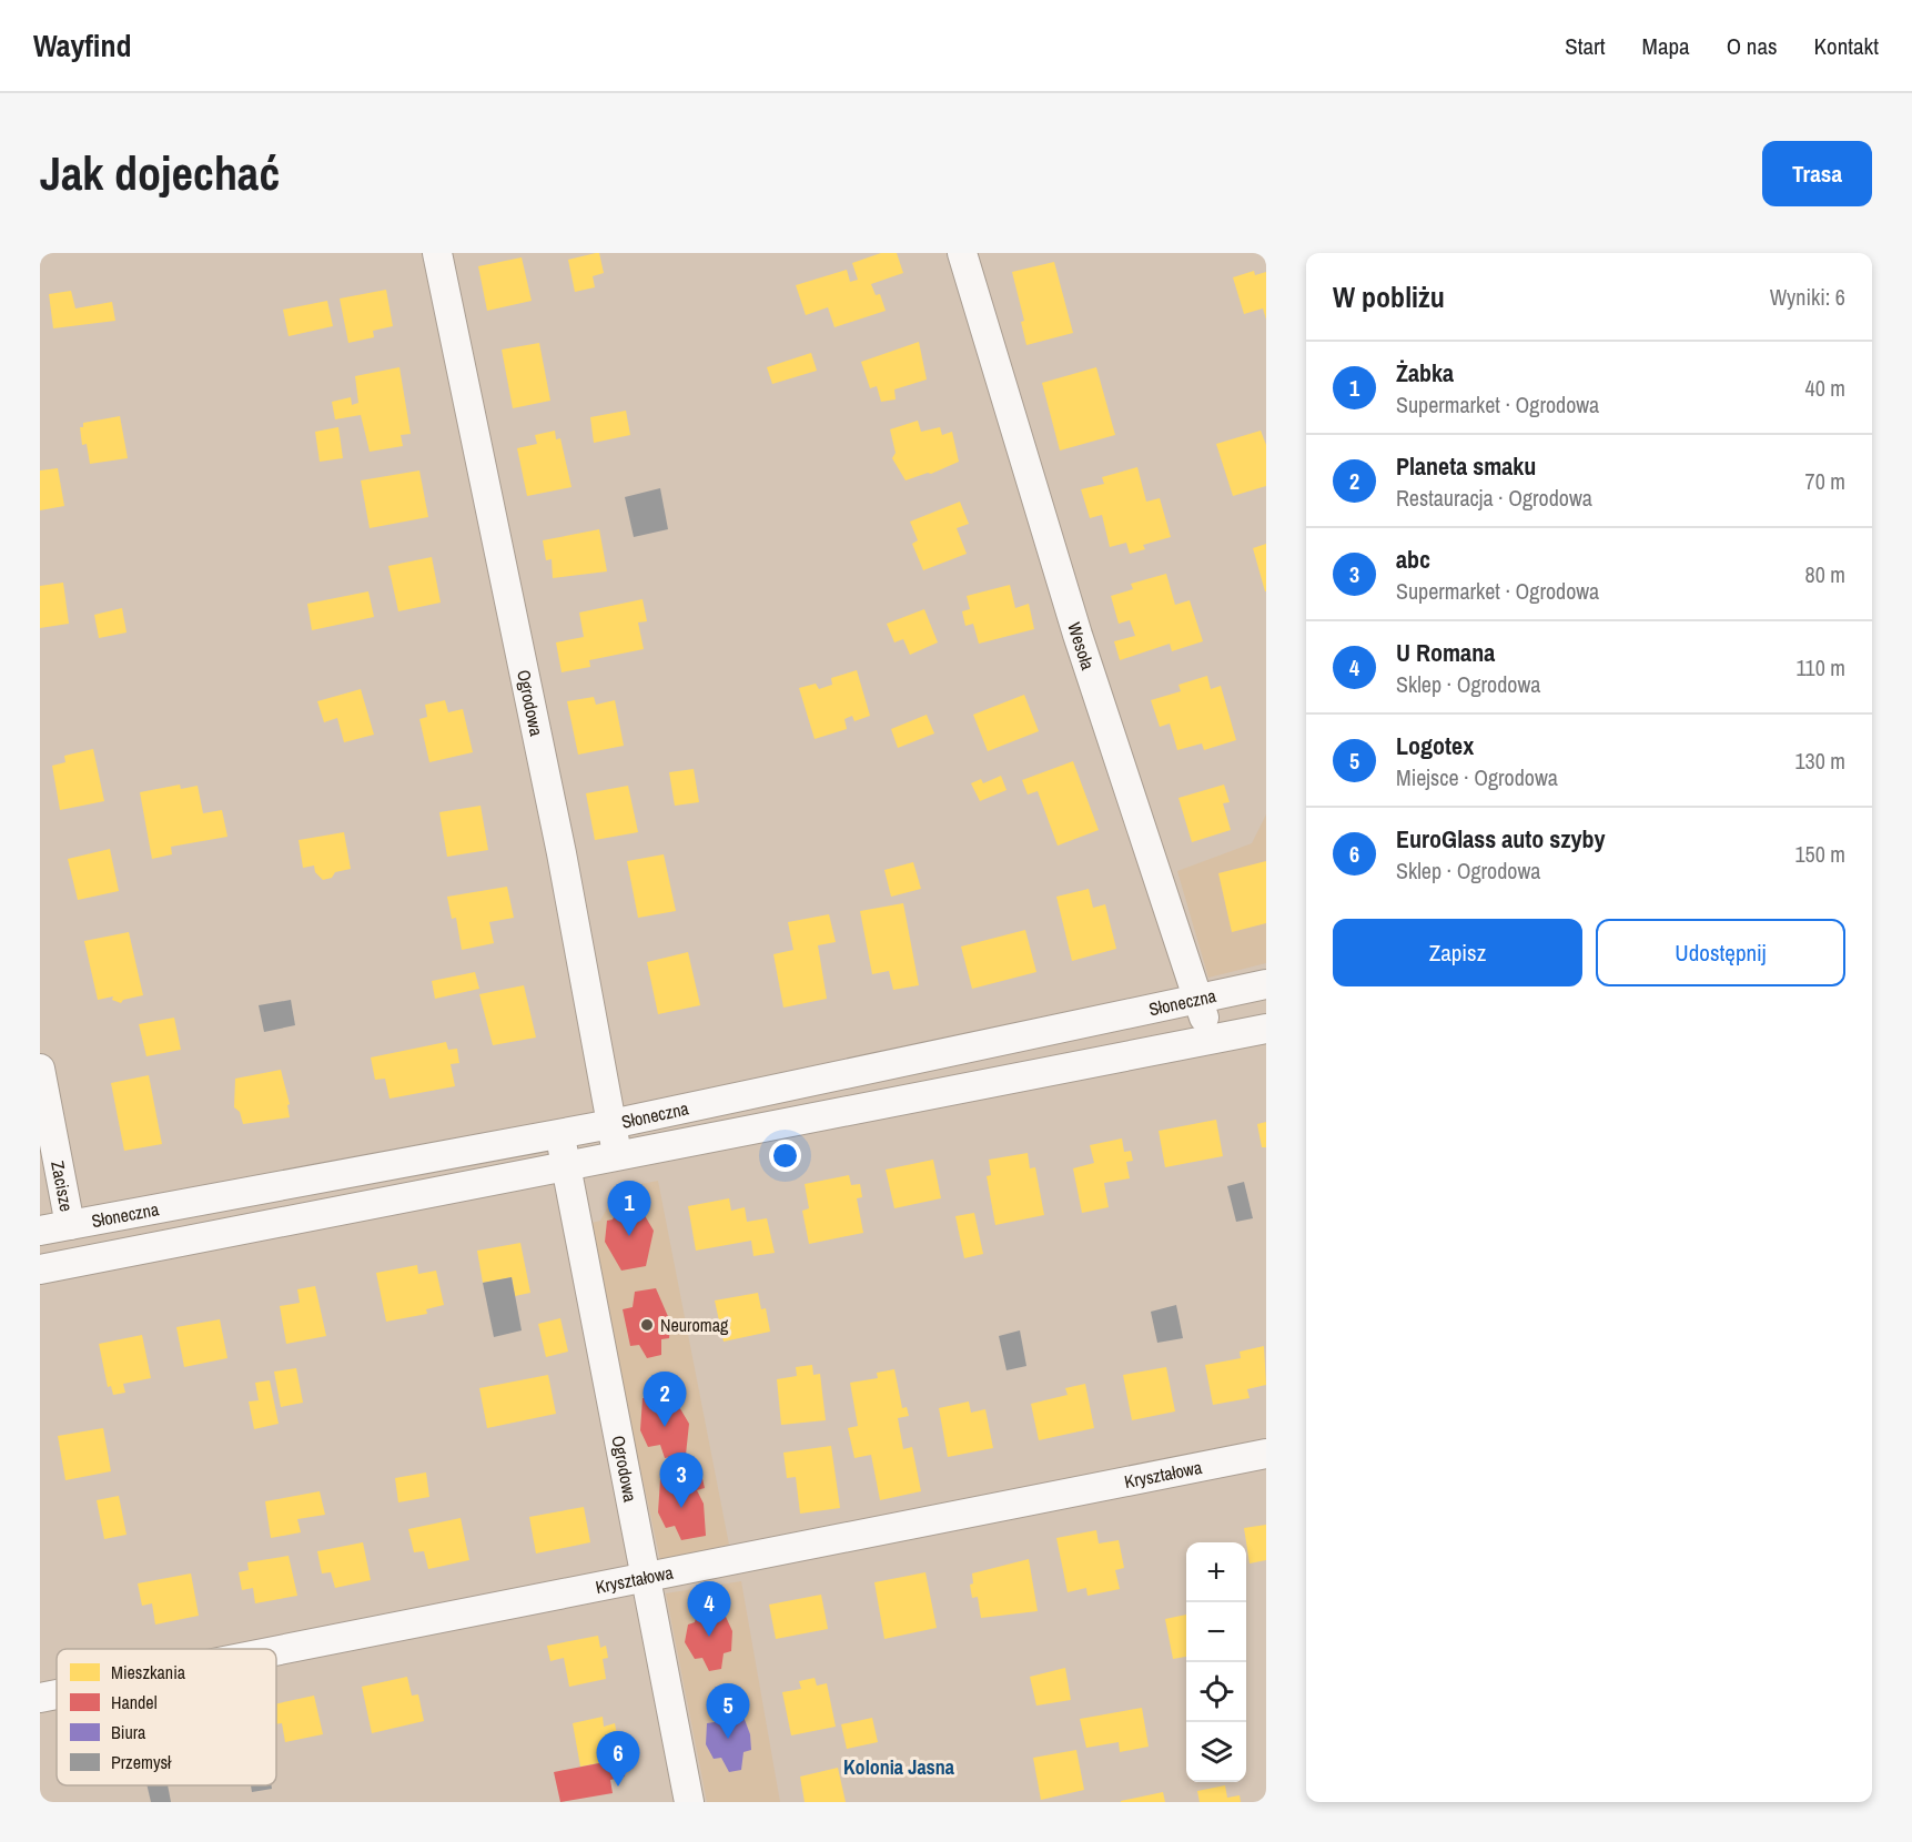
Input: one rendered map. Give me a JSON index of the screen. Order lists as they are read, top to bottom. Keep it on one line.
{"streets":{"street":["Wesoła","Ogrodowa","Słoneczna","Zacisze","Kryształowa"]},"crossings":[["Wesoła","Słoneczna"],["Ogrodowa","Słoneczna"],["Ogrodowa","Kryształowa"],["Słoneczna","Zacisze"]],"districts":["Kolonia Jasna"],"places":["Neuromag"],"legend":["Mieszkania","Handel","Biura","Przemysł"],"page":{"header":"Wayfind","nav":["Start","Mapa","O nas","Kontakt"],"buttons":["Trasa",["Zapisz","Udostępnij"]],"title":"Jak dojechać","heading":["W pobliżu","Wyniki: 6"],"list":[{"mark":"1","name":"Żabka","note":"Supermarket · Ogrodowa","value":"40 m"},{"mark":"2","name":"Planeta smaku","note":"Restauracja · Ogrodowa","value":"70 m"},{"mark":"3","name":"abc","note":"Supermarket · Ogrodowa","value":"80 m"},{"mark":"4","name":"U Romana","note":"Sklep · Ogrodowa","value":"110 m"},{"mark":"5","name":"Logotex","note":"Miejsce · Ogrodowa","value":"130 m"},{"mark":"6","name":"EuroGlass auto szyby","note":"Sklep · Ogrodowa","value":"150 m"}],"pins":["1","2","3","4","5","6"],"map_buttons":["+","−"]}}
